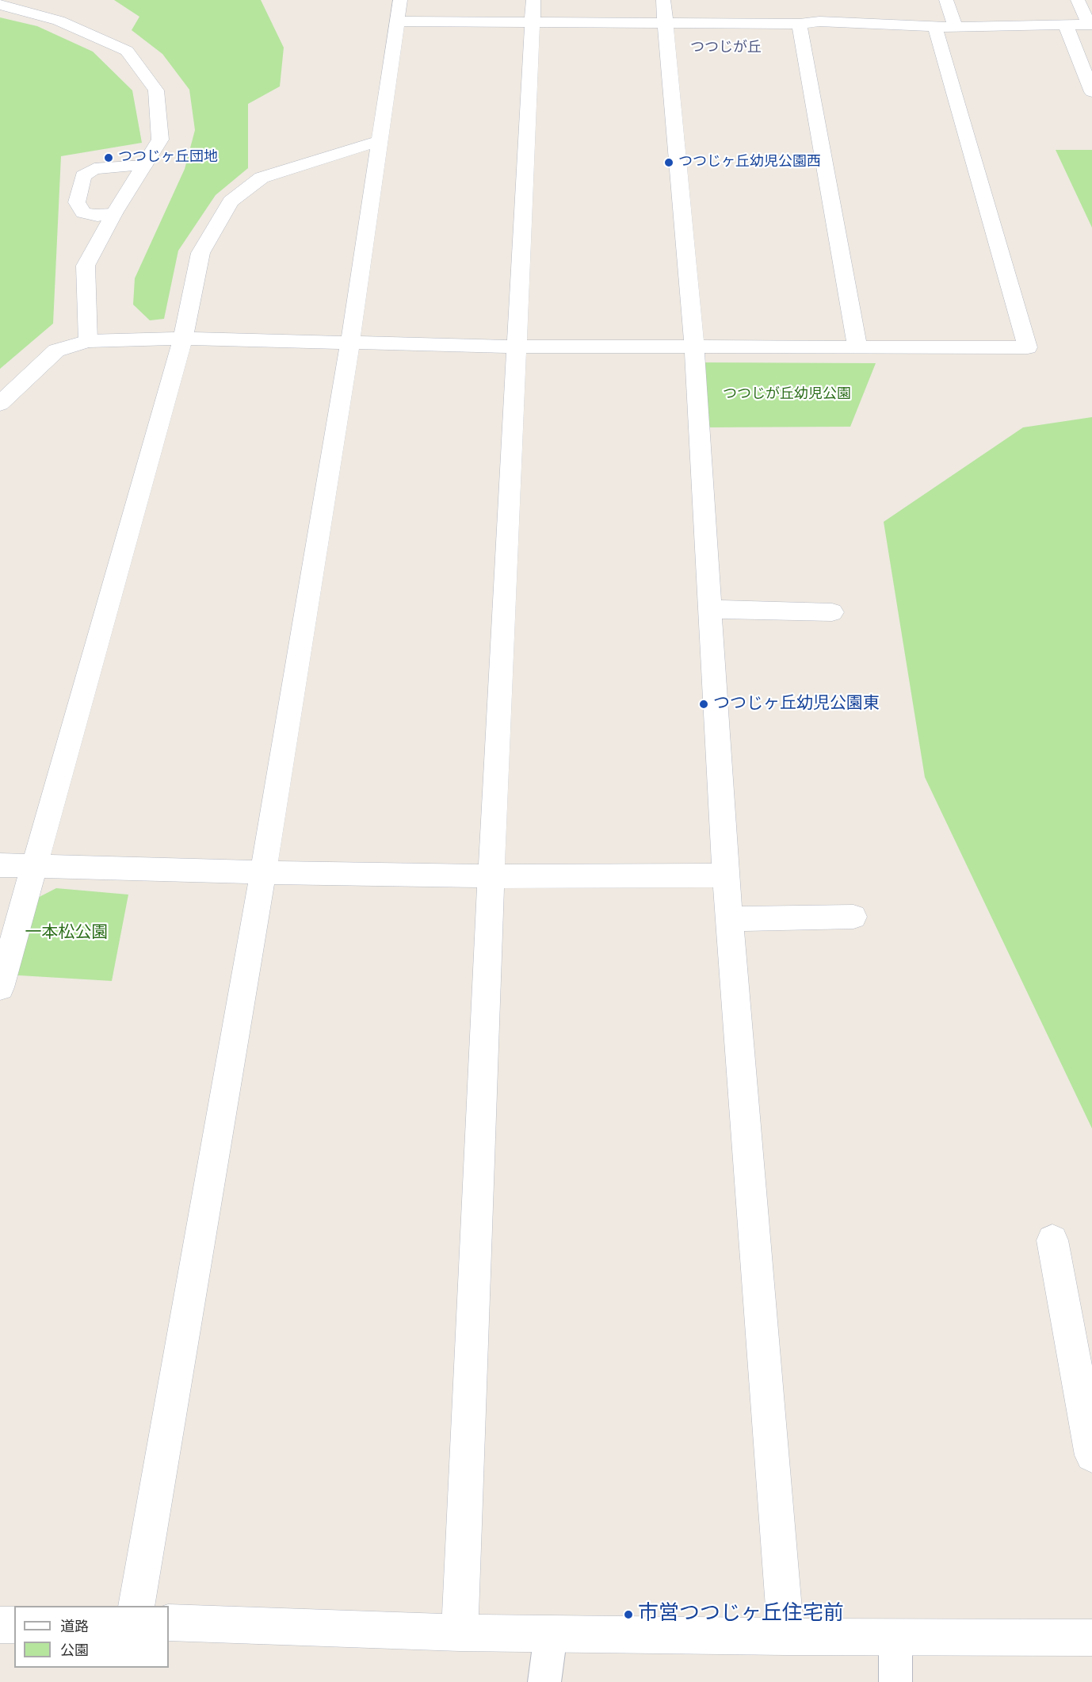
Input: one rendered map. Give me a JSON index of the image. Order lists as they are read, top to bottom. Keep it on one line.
{"districts":["つつじが丘"],"parks":["つつじが丘幼児公園","一本松公園"],"places":["つつじヶ丘団地","つつじヶ丘幼児公園西","つつじヶ丘幼児公園東","市営つつじヶ丘住宅前"],"legend":["道路","公園"]}
